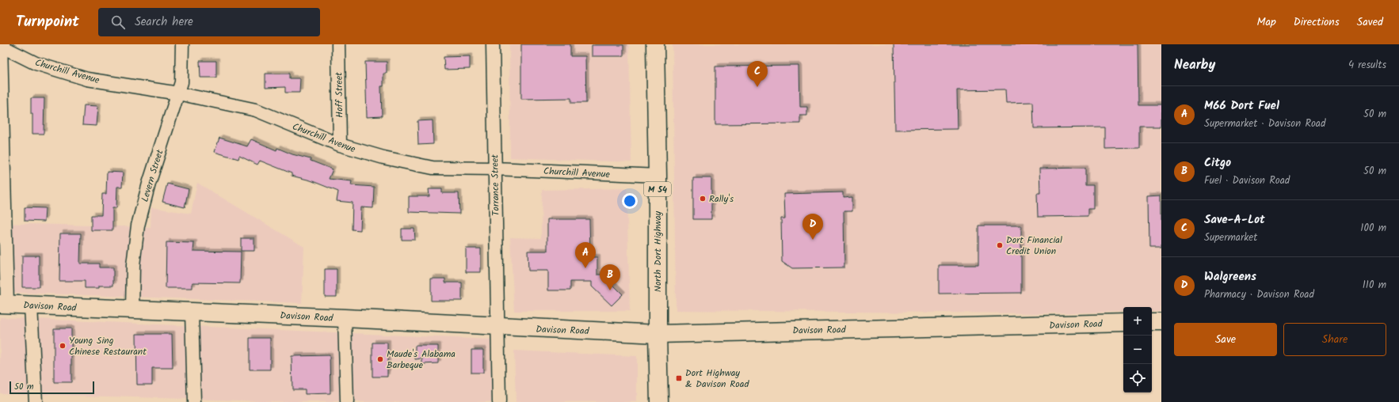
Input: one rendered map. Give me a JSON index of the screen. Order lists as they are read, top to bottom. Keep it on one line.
{"streets":{"main road":["M 54","North Dort Highway","Davison Road"],"street":["Churchill Avenue","Hoff Street","Levern Street","Torrance Street"]},"crossings":[["Churchill Avenue","Hoff Street"],["Churchill Avenue","Levern Street"],["Churchill Avenue","Torrance Street"],["Churchill Avenue","North Dort Highway"],["Levern Street","Davison Road"],["Torrance Street","Davison Road"],["North Dort Highway","Davison Road"]],"places":{"other":["Rally's","Dort Financial Credit Union","Young Sing Chinese Restaurant","Maude's Alabama Barbeque"],"transit":["Dort Highway & Davison Road"]},"scale_bar":"50 m","page":{"header":"Turnpoint","search":"Search here","nav":["Map","Directions","Saved"],"heading":["Nearby","4 results"],"pins":["C","D","A","B"],"list":[{"mark":"A","name":"M66 Dort Fuel","note":"Supermarket · Davison Road","value":"50 m"},{"mark":"B","name":"Citgo","note":"Fuel · Davison Road","value":"50 m"},{"mark":"C","name":"Save-A-Lot","note":"Supermarket","value":"100 m"},{"mark":"D","name":"Walgreens","note":"Pharmacy · Davison Road","value":"110 m"}],"map_buttons":["+","−"],"buttons":["Save","Share"],"scale":"50 m"}}
